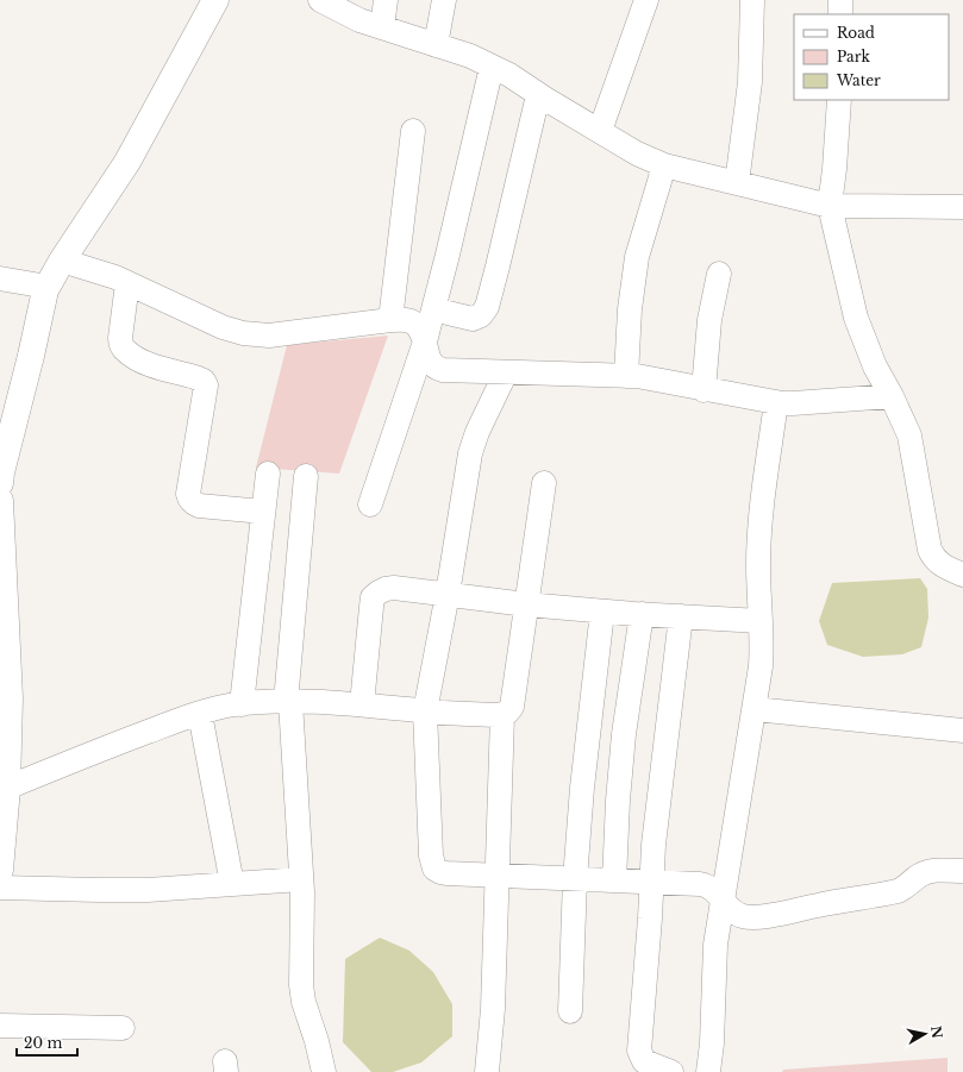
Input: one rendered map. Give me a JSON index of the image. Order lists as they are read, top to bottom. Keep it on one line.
{"legend":["Road","Park","Water"],"scale_bar":"20 m","north":"right"}
